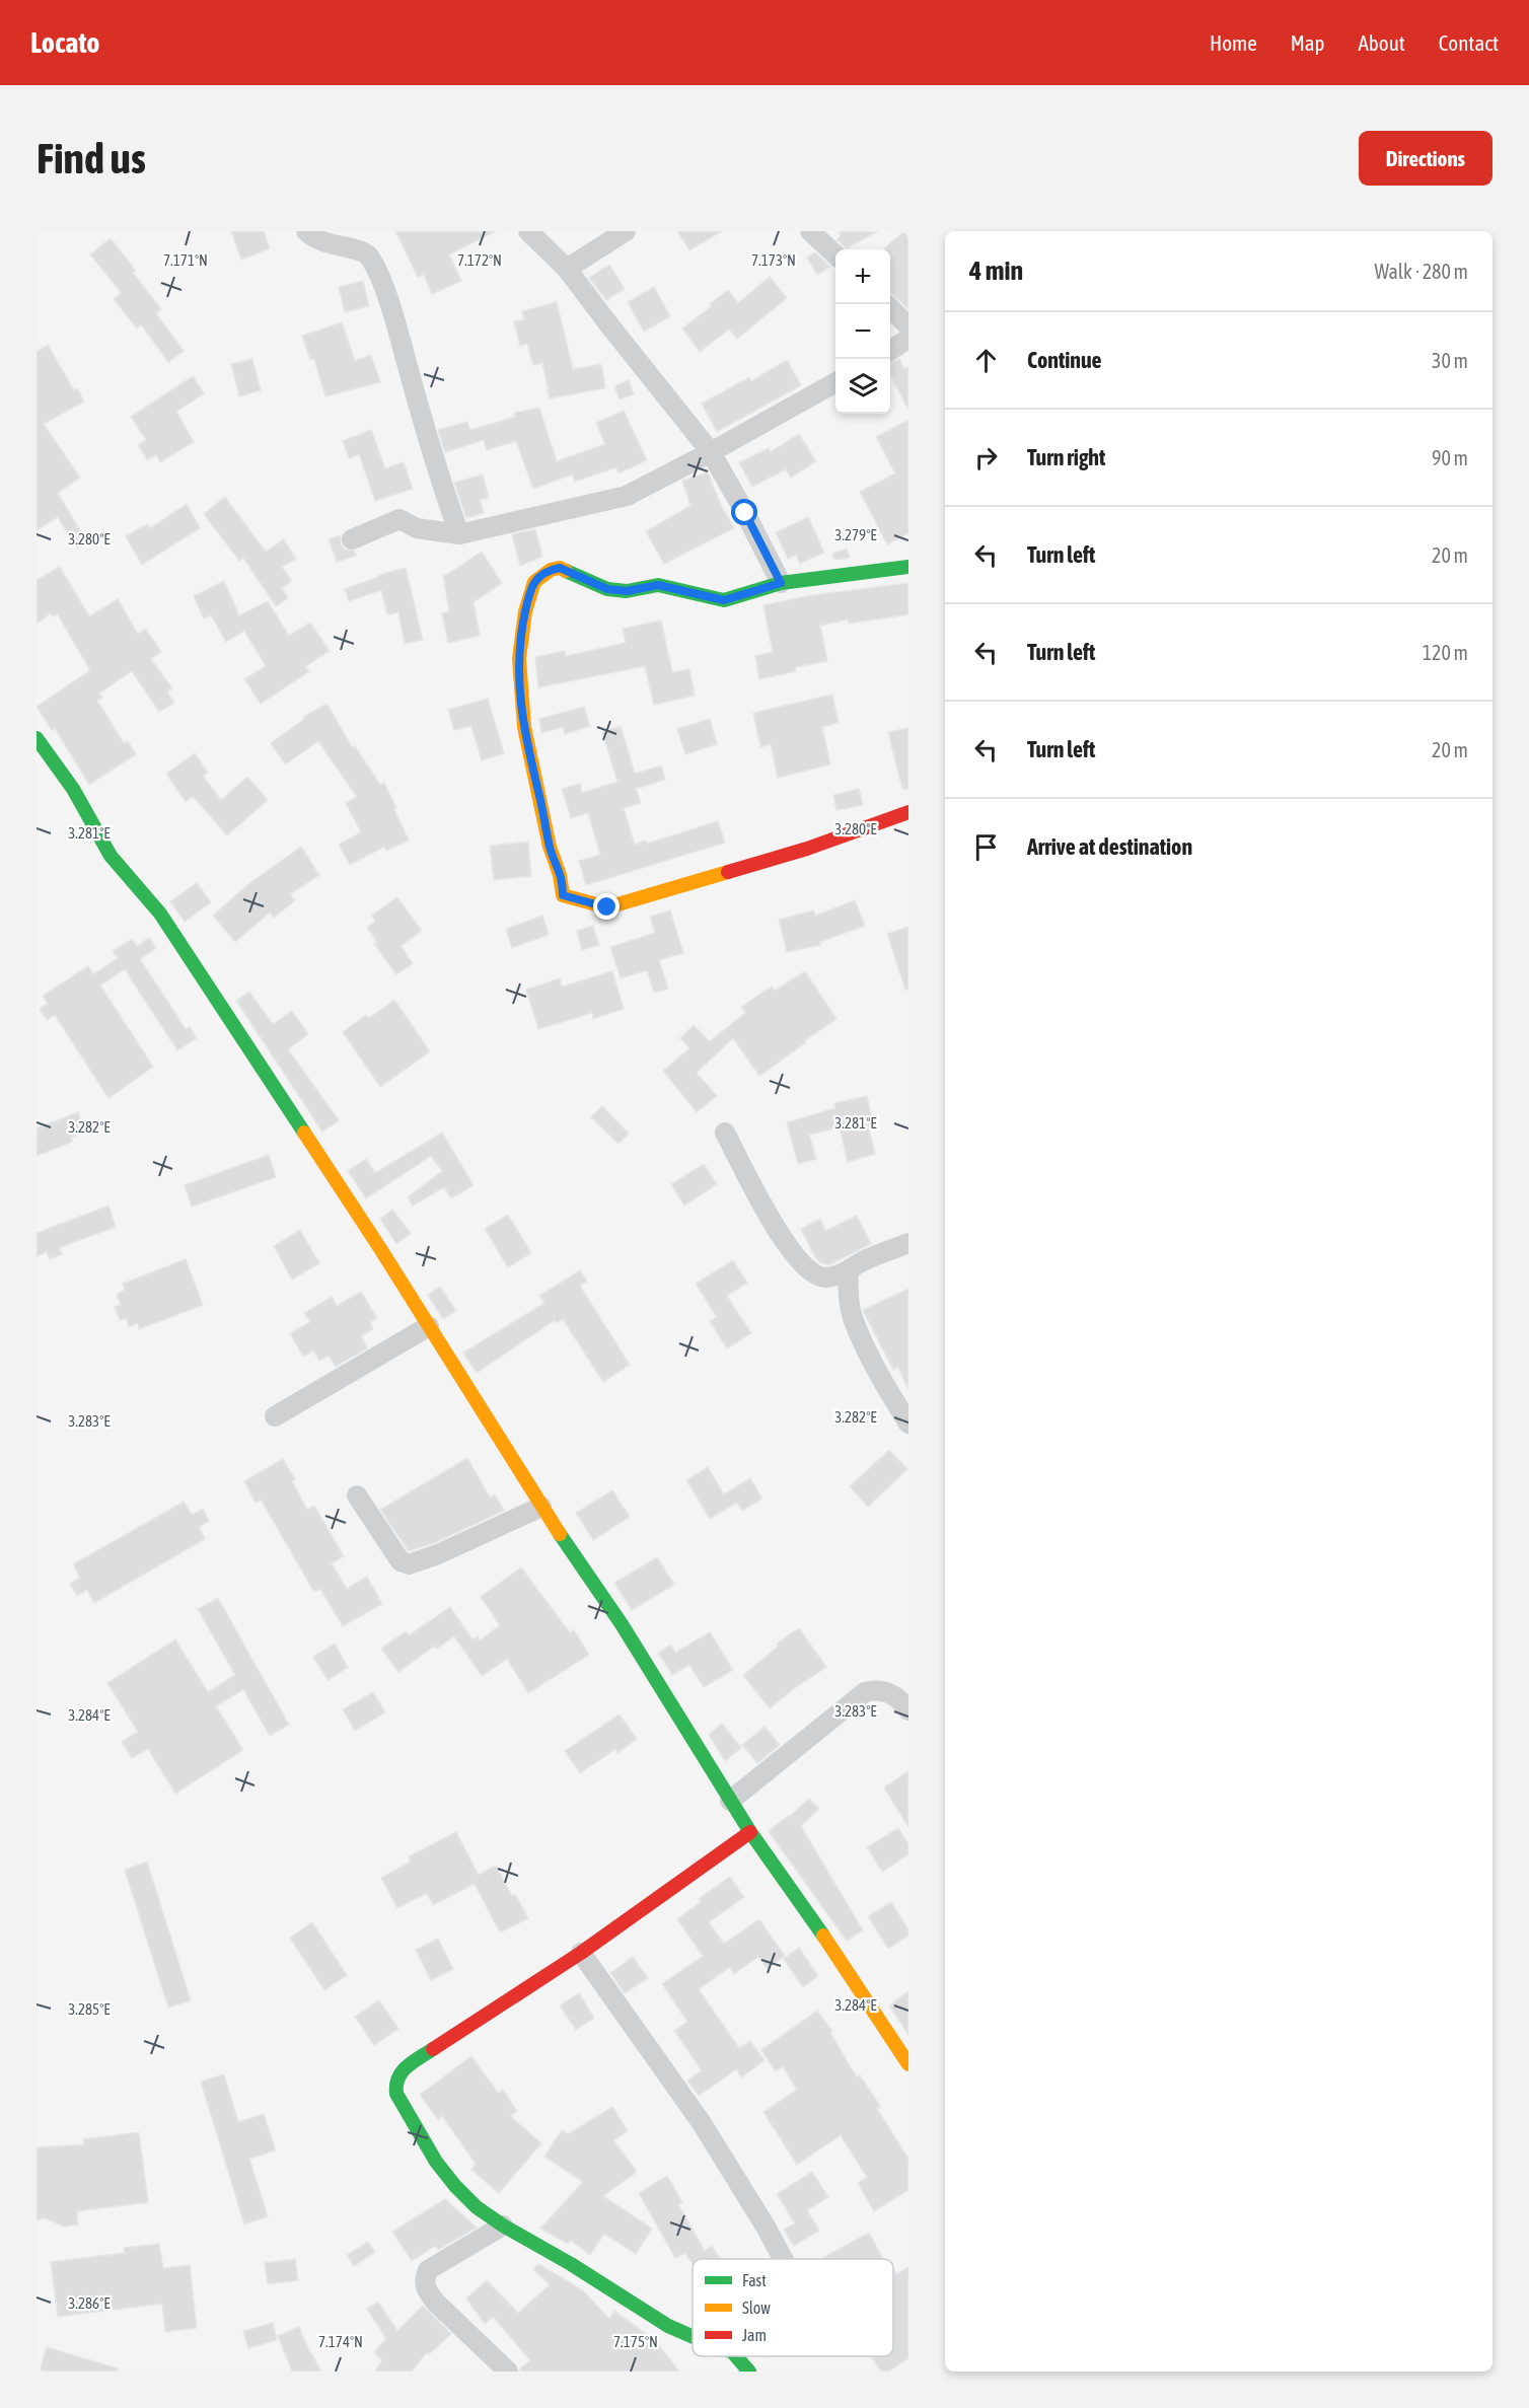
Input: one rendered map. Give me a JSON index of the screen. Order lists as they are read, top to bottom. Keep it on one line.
{"legend":["Fast","Slow","Jam"],"page":{"header":"Locato","nav":["Home","Map","About","Contact"],"buttons":"Directions","title":"Find us","heading":["4 min","Walk · 280 m"],"map_buttons":["+","−"],"list":[["Continue","30 m"],["Turn right","90 m"],["Turn left","20 m"],["Turn left","120 m"],["Turn left","20 m"],"Arrive at destination"]},"coordinates":["7.173°N","7.171°N","7.172°N","3.279°E","3.280°E","3.281°E","3.282°E","3.283°E","3.284°E","3.285°E","3.286°E","7.174°N","7.175°N"]}
